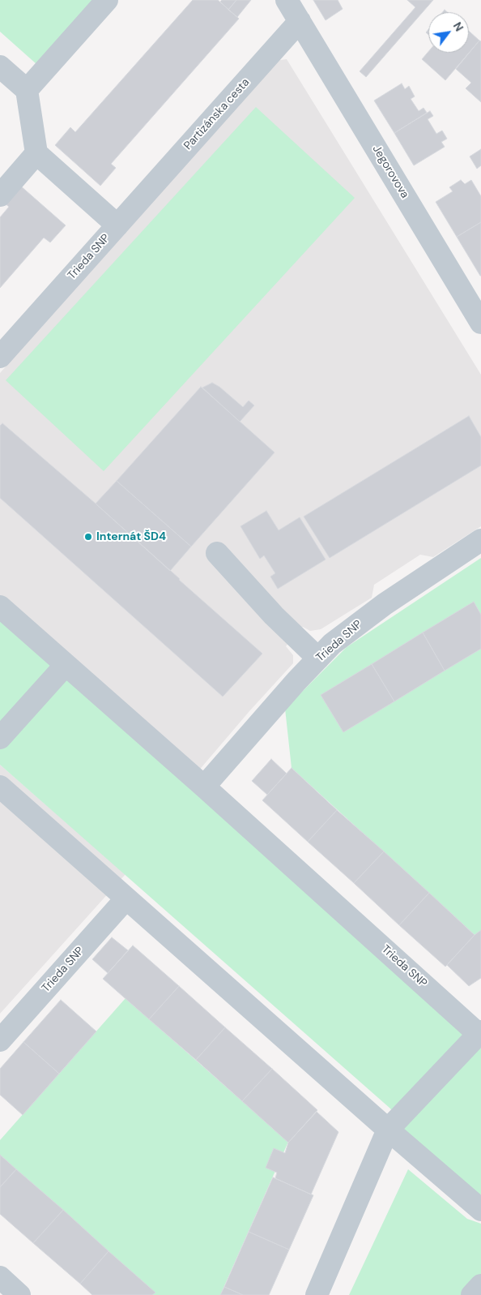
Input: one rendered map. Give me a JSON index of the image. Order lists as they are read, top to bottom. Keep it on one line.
{"streets":{"street":["Partizánska cesta","Jegorovova","Trieda SNP"]},"crossings":[["Partizánska cesta","Jegorovova"],["Partizánska cesta","Trieda SNP"]],"places":["Internát ŠD4"],"north":"top right"}
